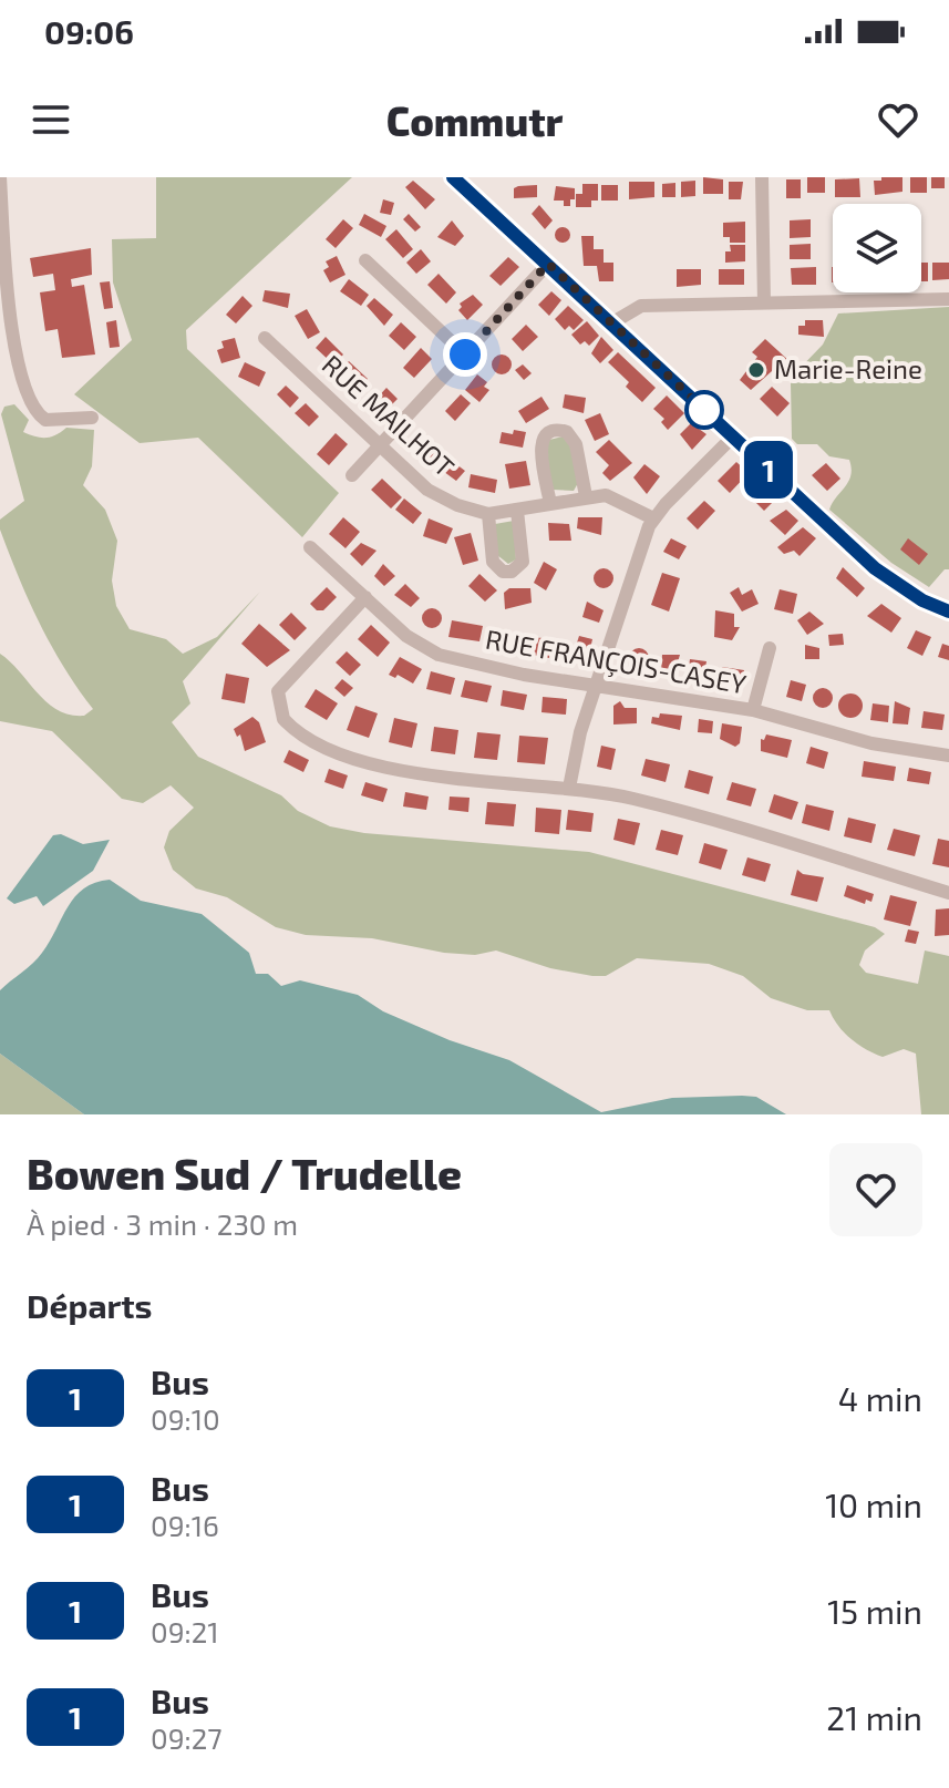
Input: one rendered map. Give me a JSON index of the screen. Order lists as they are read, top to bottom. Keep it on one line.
{"streets":{"street":["RUE MAILHOT","RUE FRANÇOIS-CASEY"]},"places":["Marie-Reine"],"lines":["bus line 1"],"page":{"status":"09:06","header":"Commutr","on_map":"1","heading":[["Bowen Sud / Trudelle","À pied · 3 min · 230 m"],"Départs"],"list":[{"mark":"1","name":"Bus","note":"09:10","value":"4 min"},{"mark":"1","name":"Bus","note":"09:16","value":"10 min"},{"mark":"1","name":"Bus","note":"09:21","value":"15 min"},{"mark":"1","name":"Bus","note":"09:27","value":"21 min"}]}}
